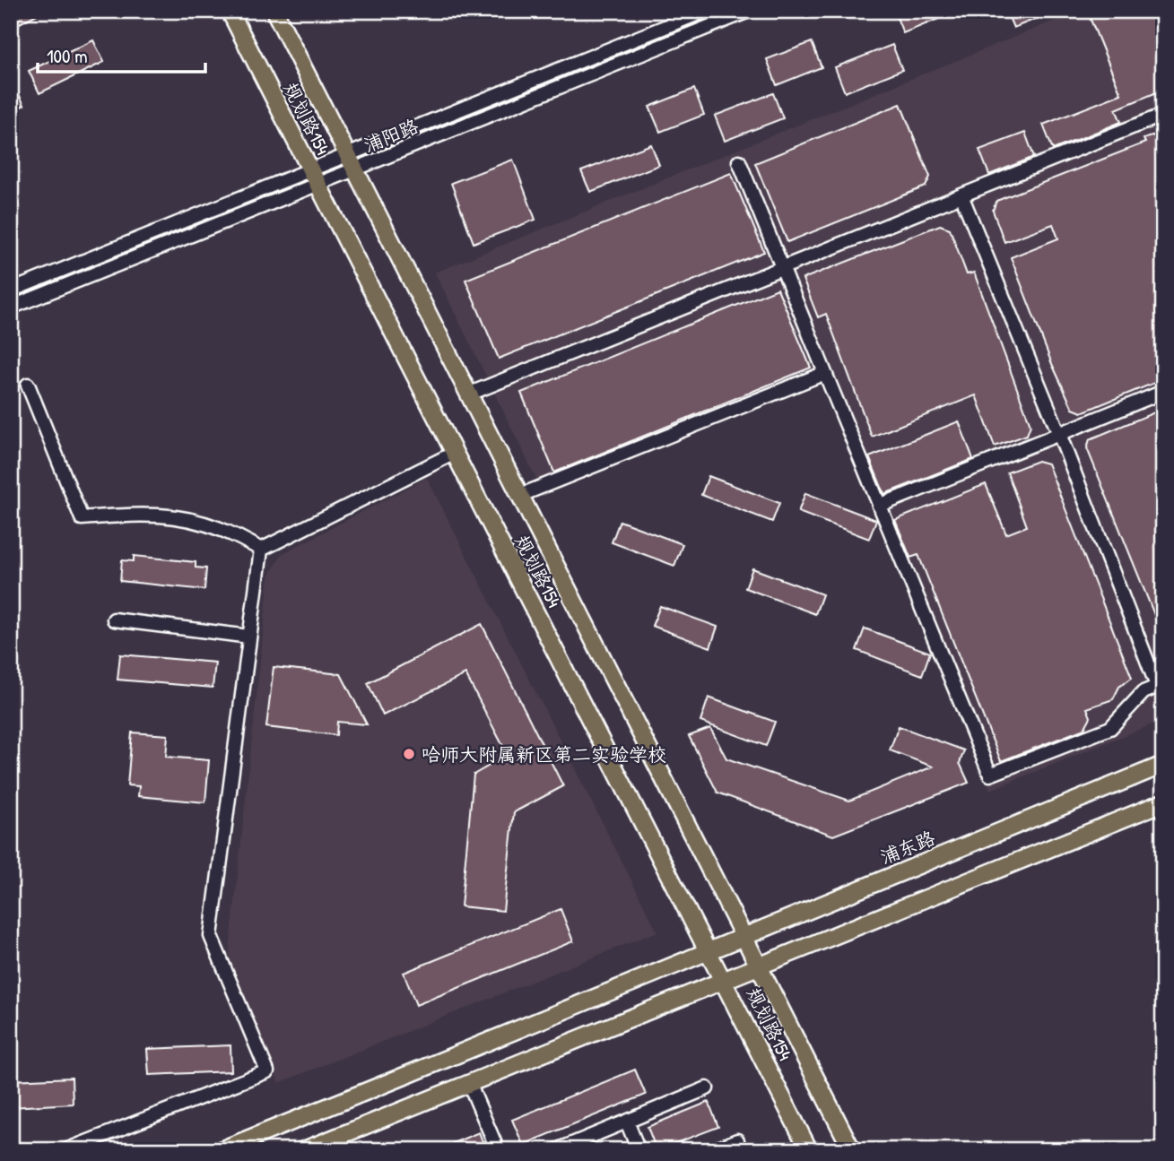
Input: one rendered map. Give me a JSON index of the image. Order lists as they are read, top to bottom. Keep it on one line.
{"streets":{"main road":["规划路154","浦东路"],"street":["浦阳路"]},"crossings":[["规划路154","浦阳路"],["规划路154","浦东路"]],"places":["哈师大附属新区第二实验学校"],"scale_bar":"100 m"}
